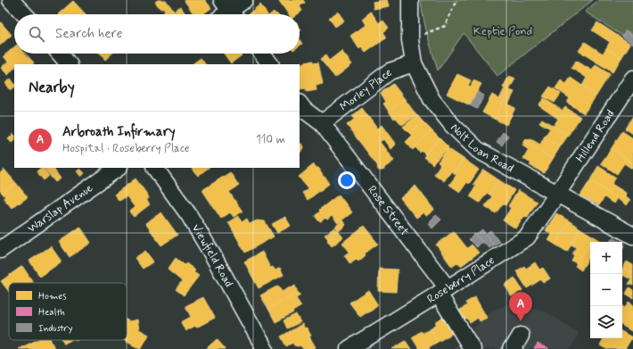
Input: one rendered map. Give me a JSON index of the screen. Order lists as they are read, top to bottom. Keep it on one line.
{"streets":{"street":["Morley Place","Hillend Road","Nolt Loan Road","Warslap Avenue","Rose Street","Viewfield Road","Roseberry Place"]},"crossings":[["Morley Place","Nolt Loan Road"],["Morley Place","Rose Street"],["Hillend Road","Nolt Loan Road"],["Hillend Road","Roseberry Place"],["Nolt Loan Road","Roseberry Place"],["Rose Street","Roseberry Place"]],"parks":["Keptie Pond"],"legend":["Homes","Health","Industry"],"page":{"search":"Search here","heading":"Nearby","list":[{"mark":"A","name":"Arbroath Infirmary","note":"Hospital · Roseberry Place","value":"110 m"}],"map_buttons":["+","−"],"pins":"A"}}
